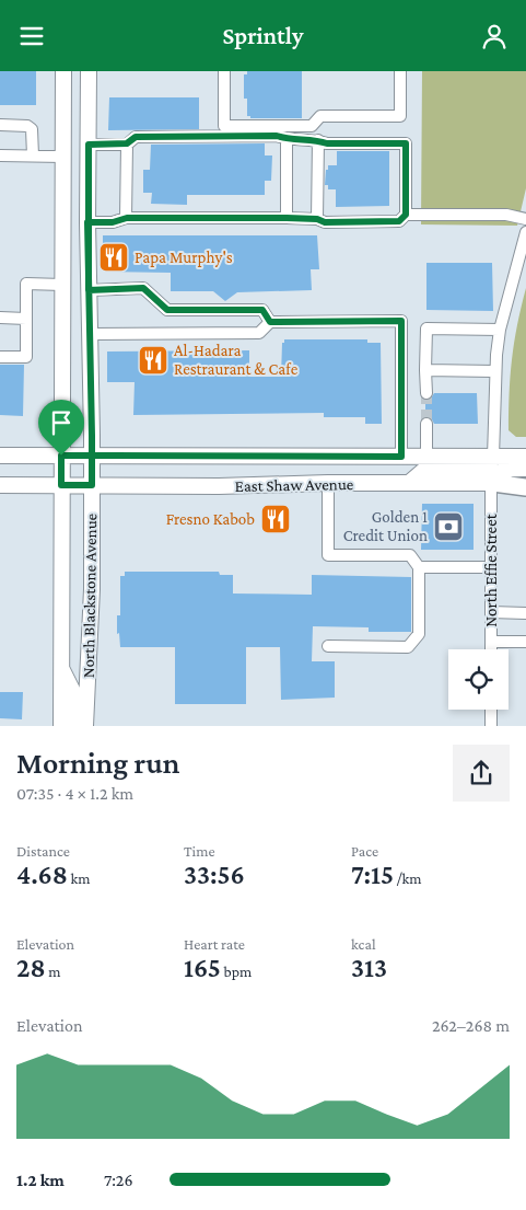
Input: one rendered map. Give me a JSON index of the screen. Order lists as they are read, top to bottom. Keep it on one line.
{"streets":{"main road":["East Shaw Avenue","North Blackstone Avenue"],"street":["North Effie Street"]},"crossings":[["East Shaw Avenue","North Effie Street"],["East Shaw Avenue","North Blackstone Avenue"]],"places":{"restaurant":["Papa Murphy's","Al-Hadara Restraurant & Cafe","Fresno Kabob"],"bank":["Golden 1 Credit Union"]},"page":{"header":"Sprintly","heading":["Morning run","07:35 · 4 × 1.2 km"],"stats":[["Distance","4.68 km"],["Time","33:56"],["Pace","7:15 /km"],["Elevation","28 m"],["Heart rate","165 bpm"],["kcal","313"]],"chart":["Elevation","262–268 m"],"list":[{"name":"1.2 km","note":"7:26"}]}}
